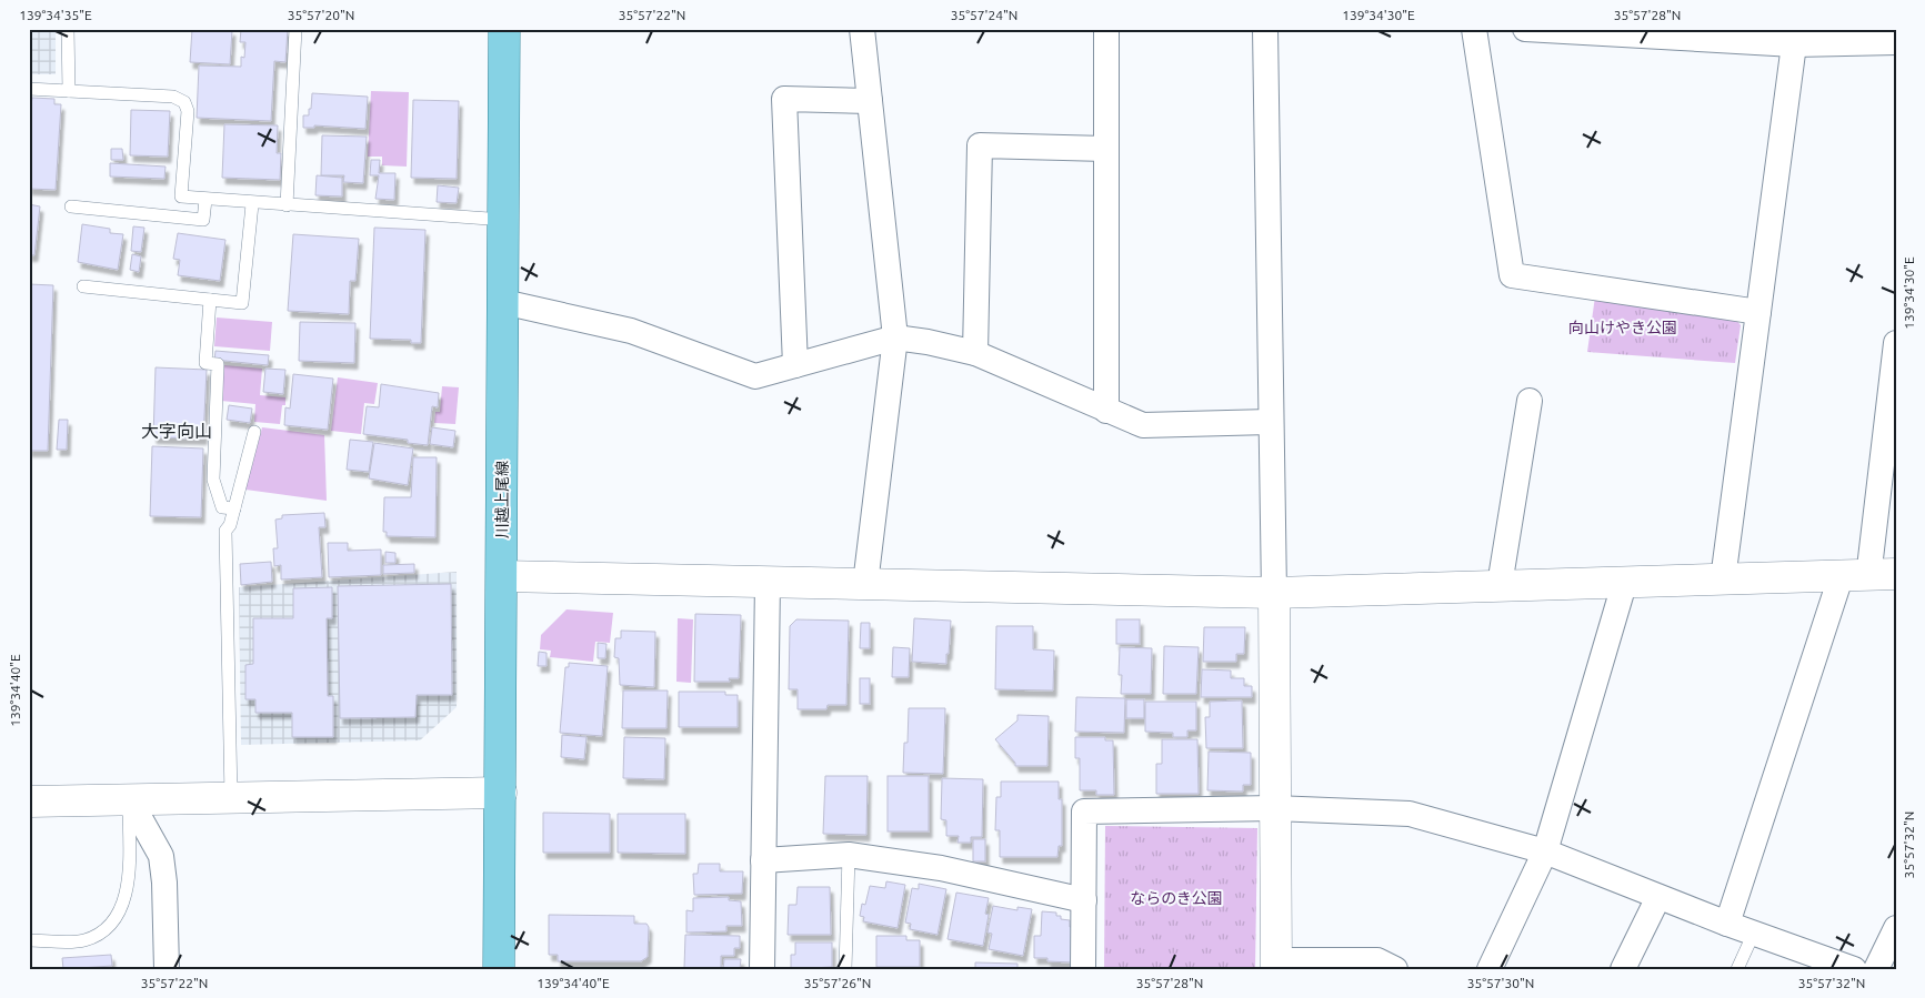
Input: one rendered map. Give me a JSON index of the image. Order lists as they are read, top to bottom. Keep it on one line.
{"streets":{"main road":["川越上尾線"]},"districts":["大字向山"],"parks":["向山けやき公園","ならのき公園"],"coordinates":["139°34'35\"E","35°57'20\"N","35°57'22\"N","35°57'24\"N","139°34'30\"E","35°57'28\"N","139°34'40\"E","35°57'32\"N","35°57'26\"N","35°57'30\"N"]}
